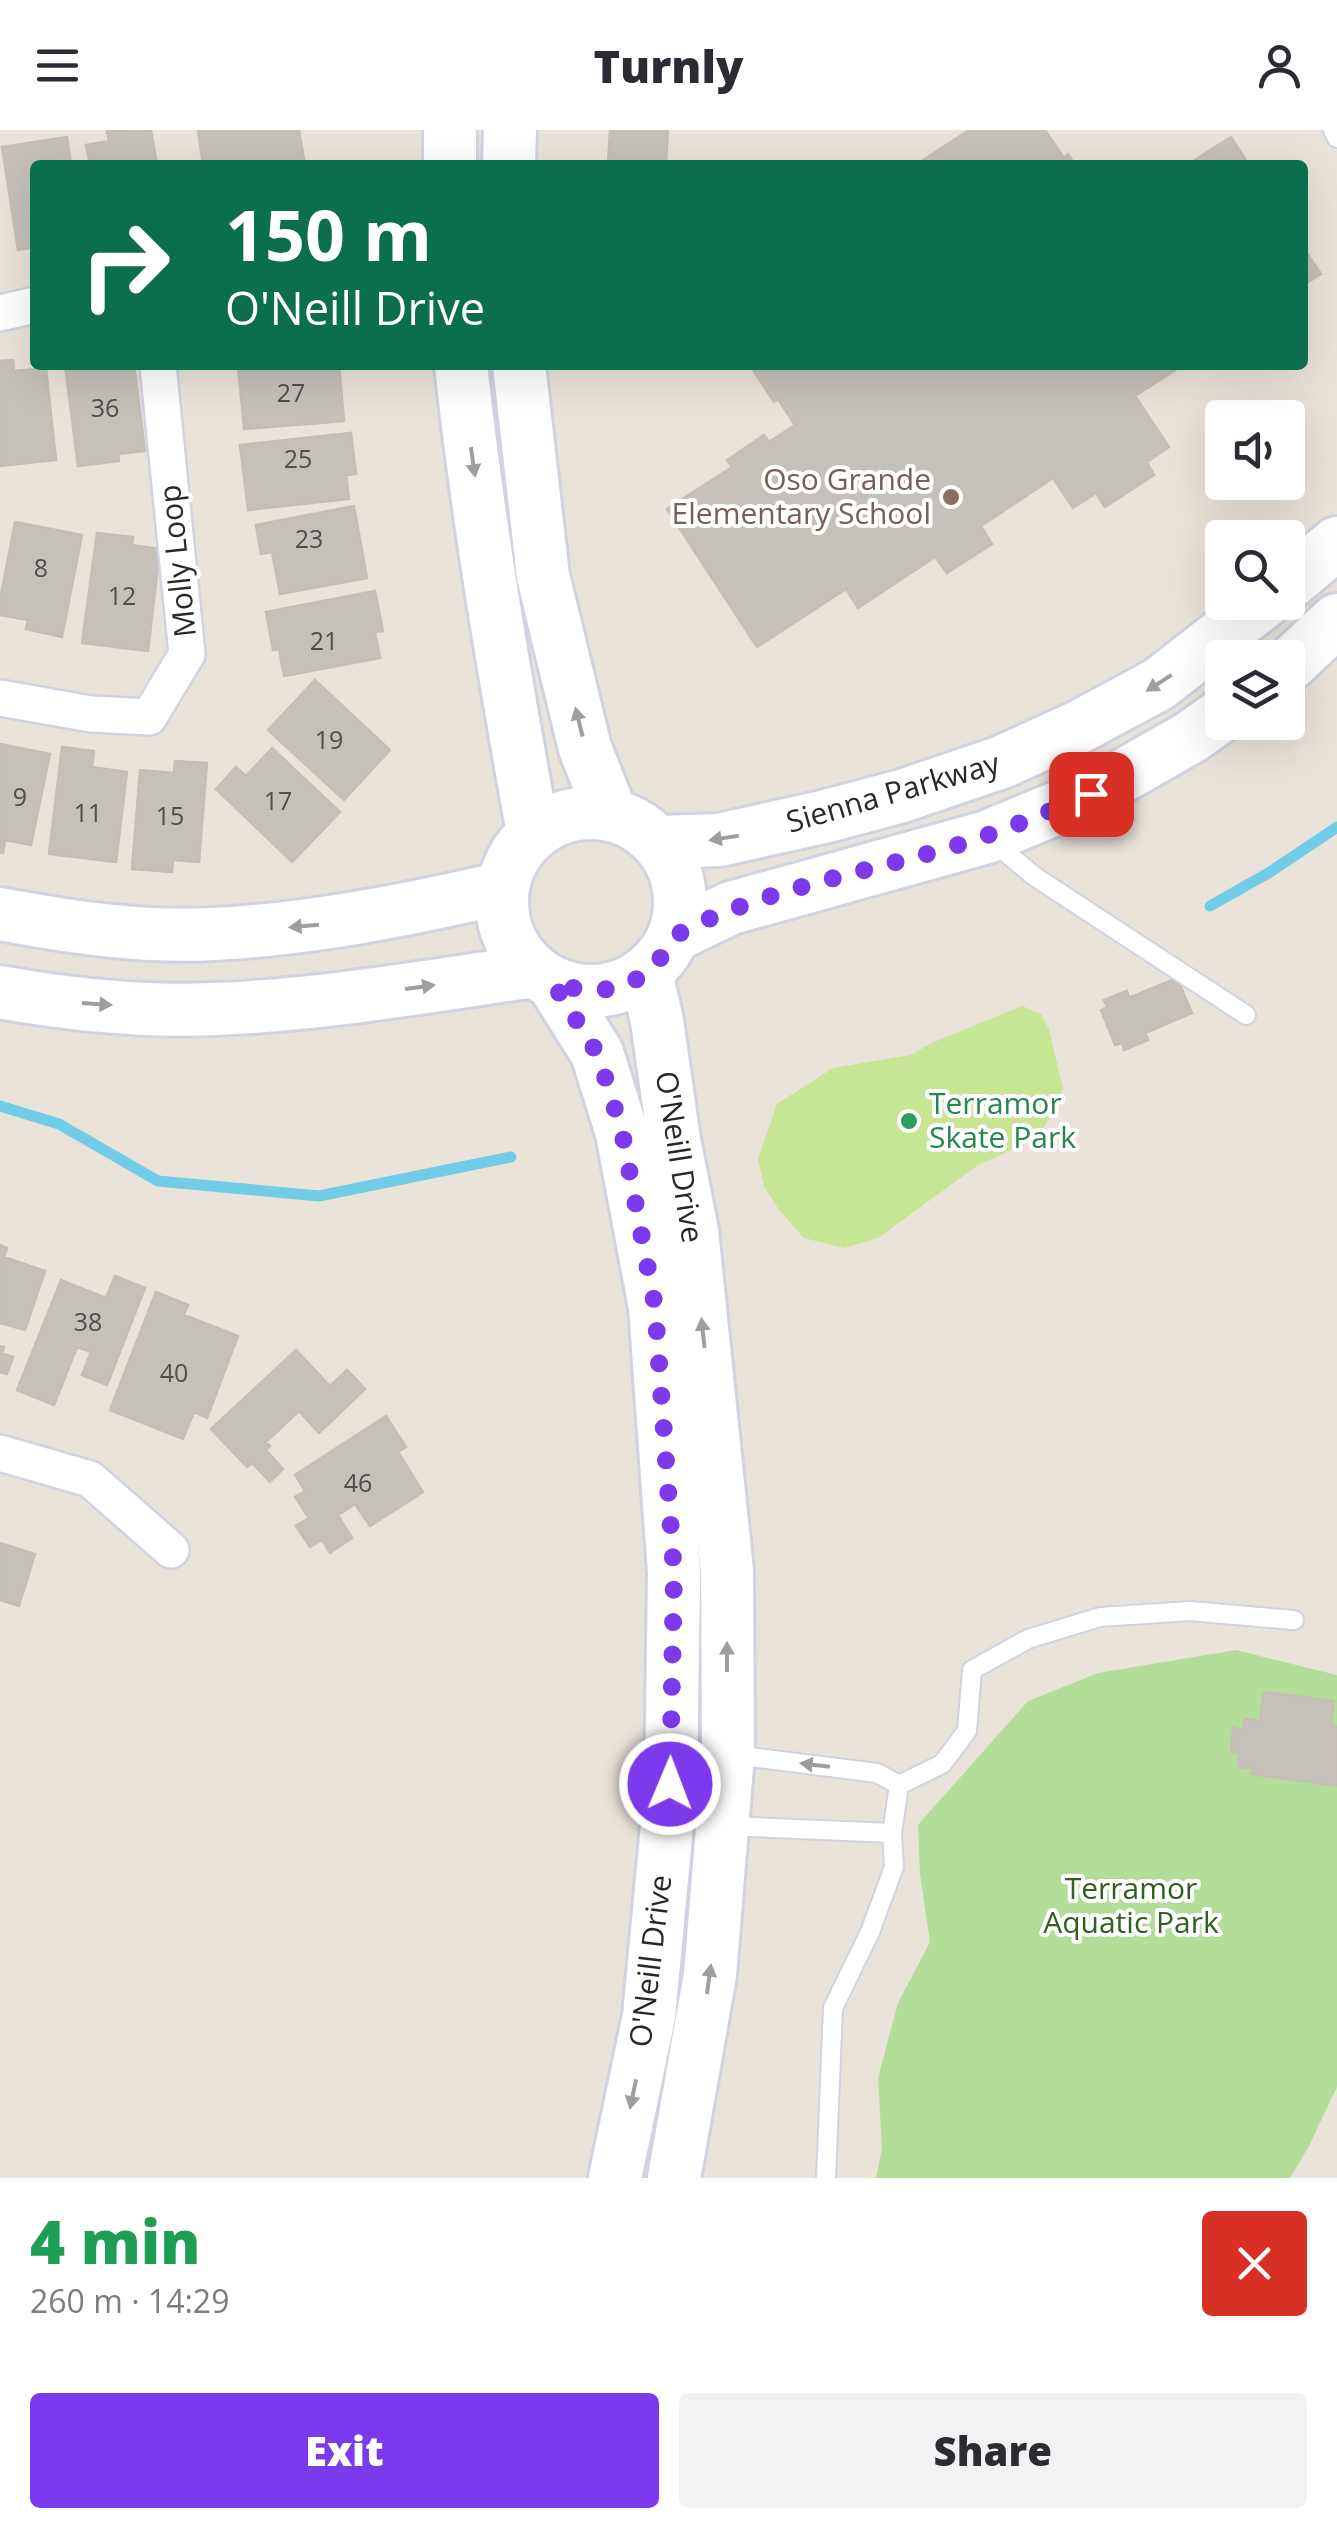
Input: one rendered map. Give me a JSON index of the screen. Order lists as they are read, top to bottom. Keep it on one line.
{"streets":{"main road":["Sienna Parkway","O'Neill Drive"],"street":["Molly Loop"]},"crossings":[["Sienna Parkway","O'Neill Drive"]],"parks":["Terramor Aquatic Park"],"places":["Oso Grande Elementary School","Terramor Skate Park"],"house_numbers":["27","36","25","23","8","12","21","19","9","17","11","15","38","40","46"],"page":{"header":"Turnly","turn":["150 m","O'Neill Drive"],"heading":["4 min","260 m · 14:29"],"buttons":["Exit","Share"]}}
